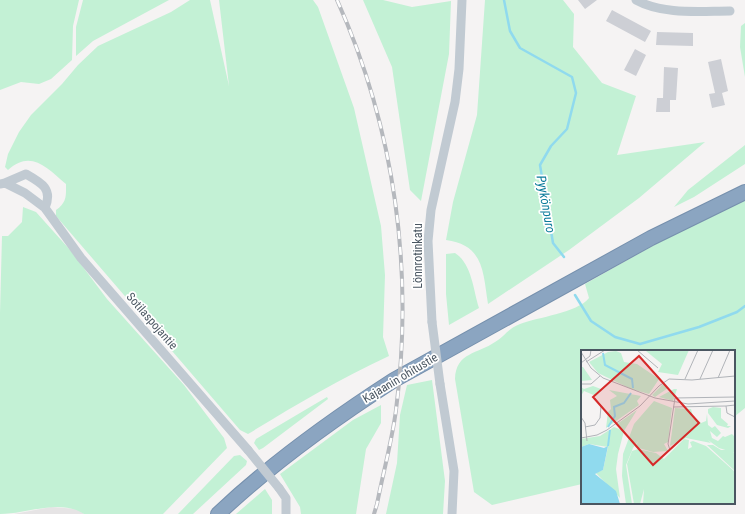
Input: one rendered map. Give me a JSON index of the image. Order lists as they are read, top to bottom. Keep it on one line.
{"streets":{"highway":["Kajaanin ohitustie"],"street":["Lönnrotinkatu","Sotilaspojantie"]},"water":["Pyykönpuro"]}
